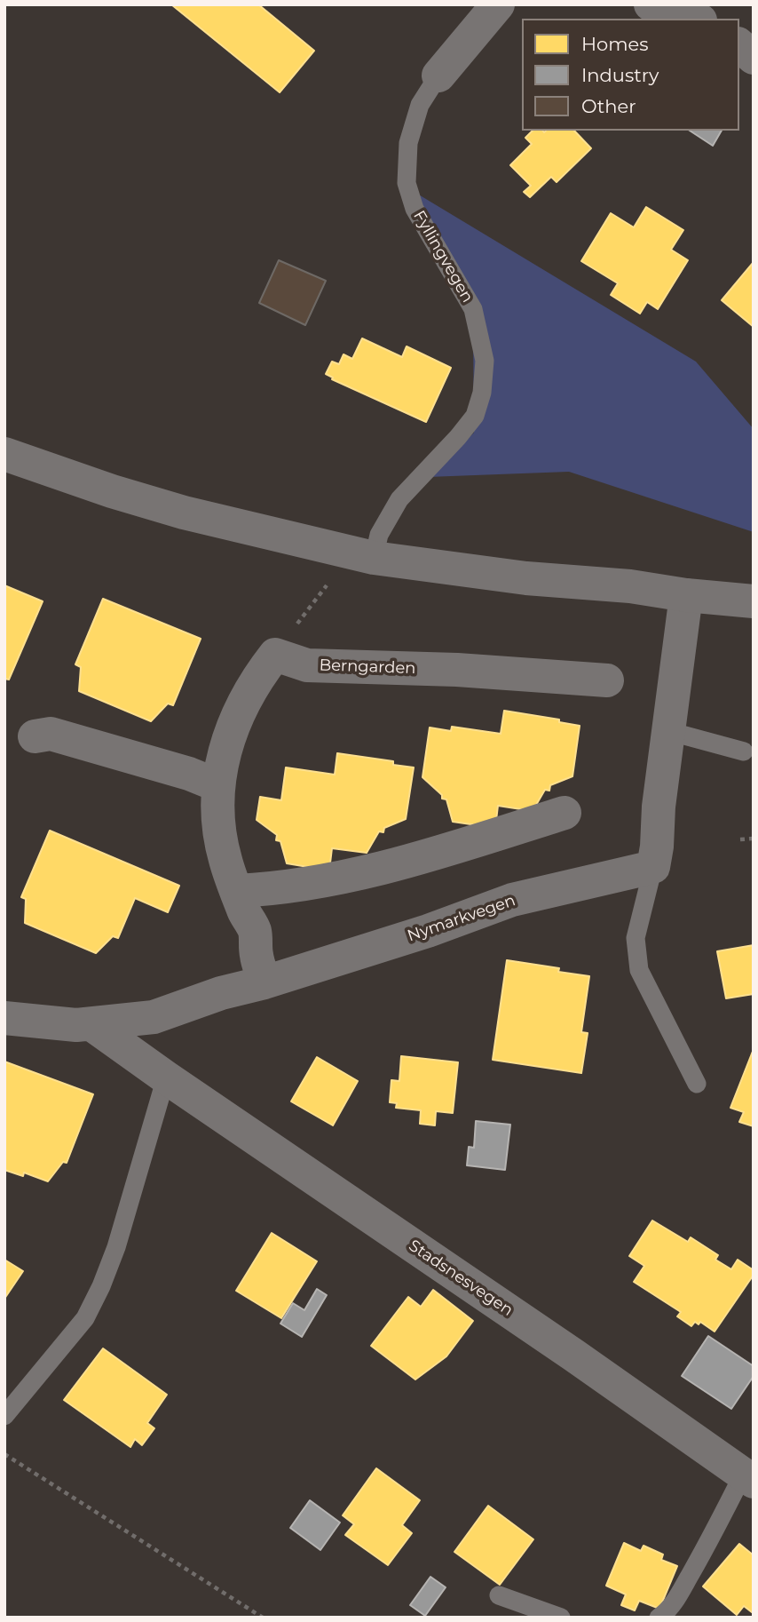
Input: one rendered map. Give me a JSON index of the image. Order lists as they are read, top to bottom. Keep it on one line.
{"streets":{"street":["Berngarden","Nymarkvegen","Stadsnesvegen"],"lane":["Fyllingvegen"]},"crossings":[["Nymarkvegen","Stadsnesvegen"]],"legend":["Homes","Industry","Other"]}
